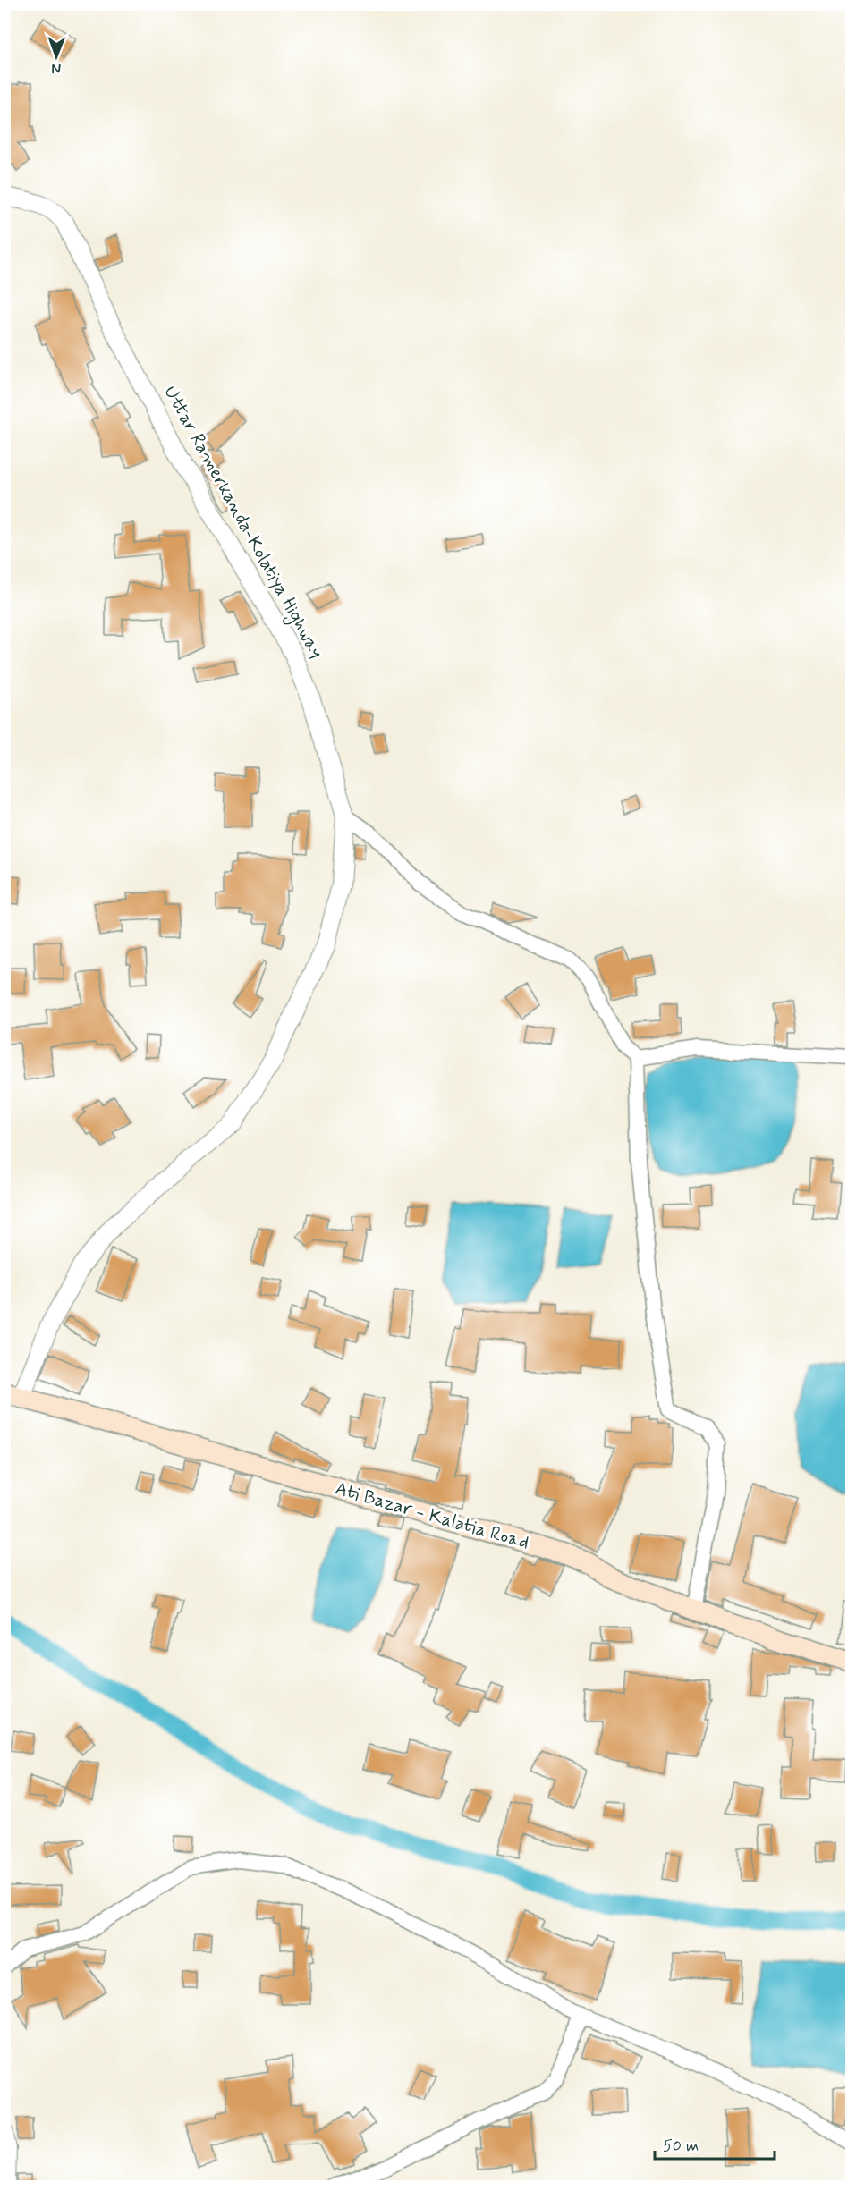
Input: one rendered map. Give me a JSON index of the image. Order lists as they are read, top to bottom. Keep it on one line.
{"streets":{"main road":["Ati Bazar - Kalatia Road"],"street":["Uttar Ramerkanda-Kolatiya Highway"]},"crossings":[["Uttar Ramerkanda-Kolatiya Highway","Ati Bazar - Kalatia Road"]],"scale_bar":"50 m","north":"bottom"}
